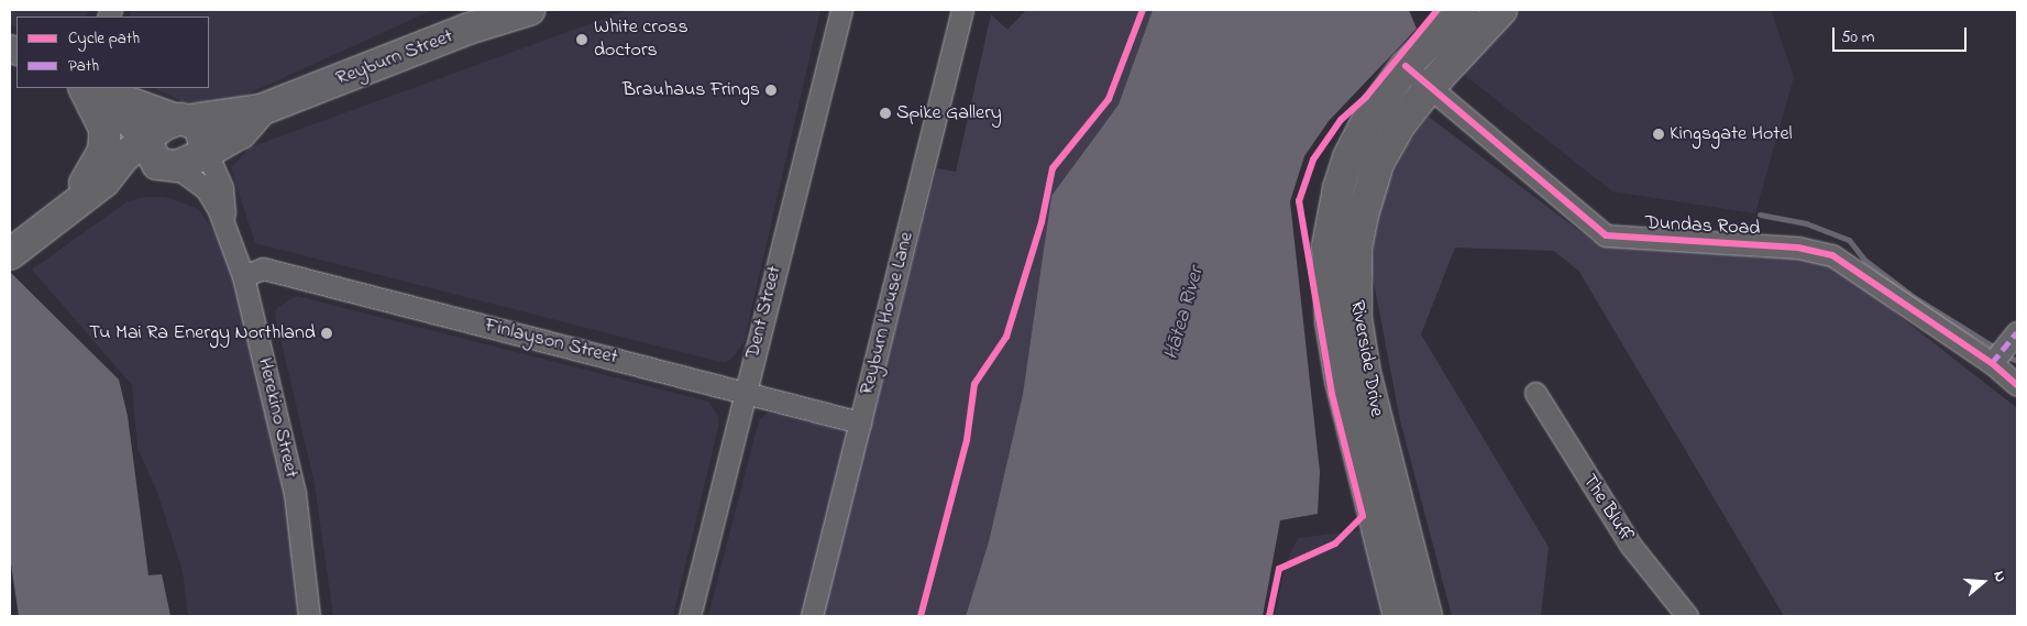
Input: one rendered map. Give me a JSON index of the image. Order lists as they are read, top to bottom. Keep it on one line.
{"streets":{"main road":["Reyburn Street","Riverside Drive"],"street":["Dundas Road","Dent Street","Reyburn House Lane","Finlayson Street","Herekino Street","The Bluff"]},"crossings":[["Reyburn Street","Herekino Street"],["Dundas Road","Riverside Drive"],["Dent Street","Finlayson Street"],["Reyburn House Lane","Finlayson Street"],["Finlayson Street","Herekino Street"]],"water":["Hātea River"],"places":["White cross doctors","Brauhaus Frings","Spike Gallery","Kingsgate Hotel","Tu Mai Ra Energy Northland"],"legend":["Cycle path","Path"],"scale_bar":"50 m","north":"right"}
